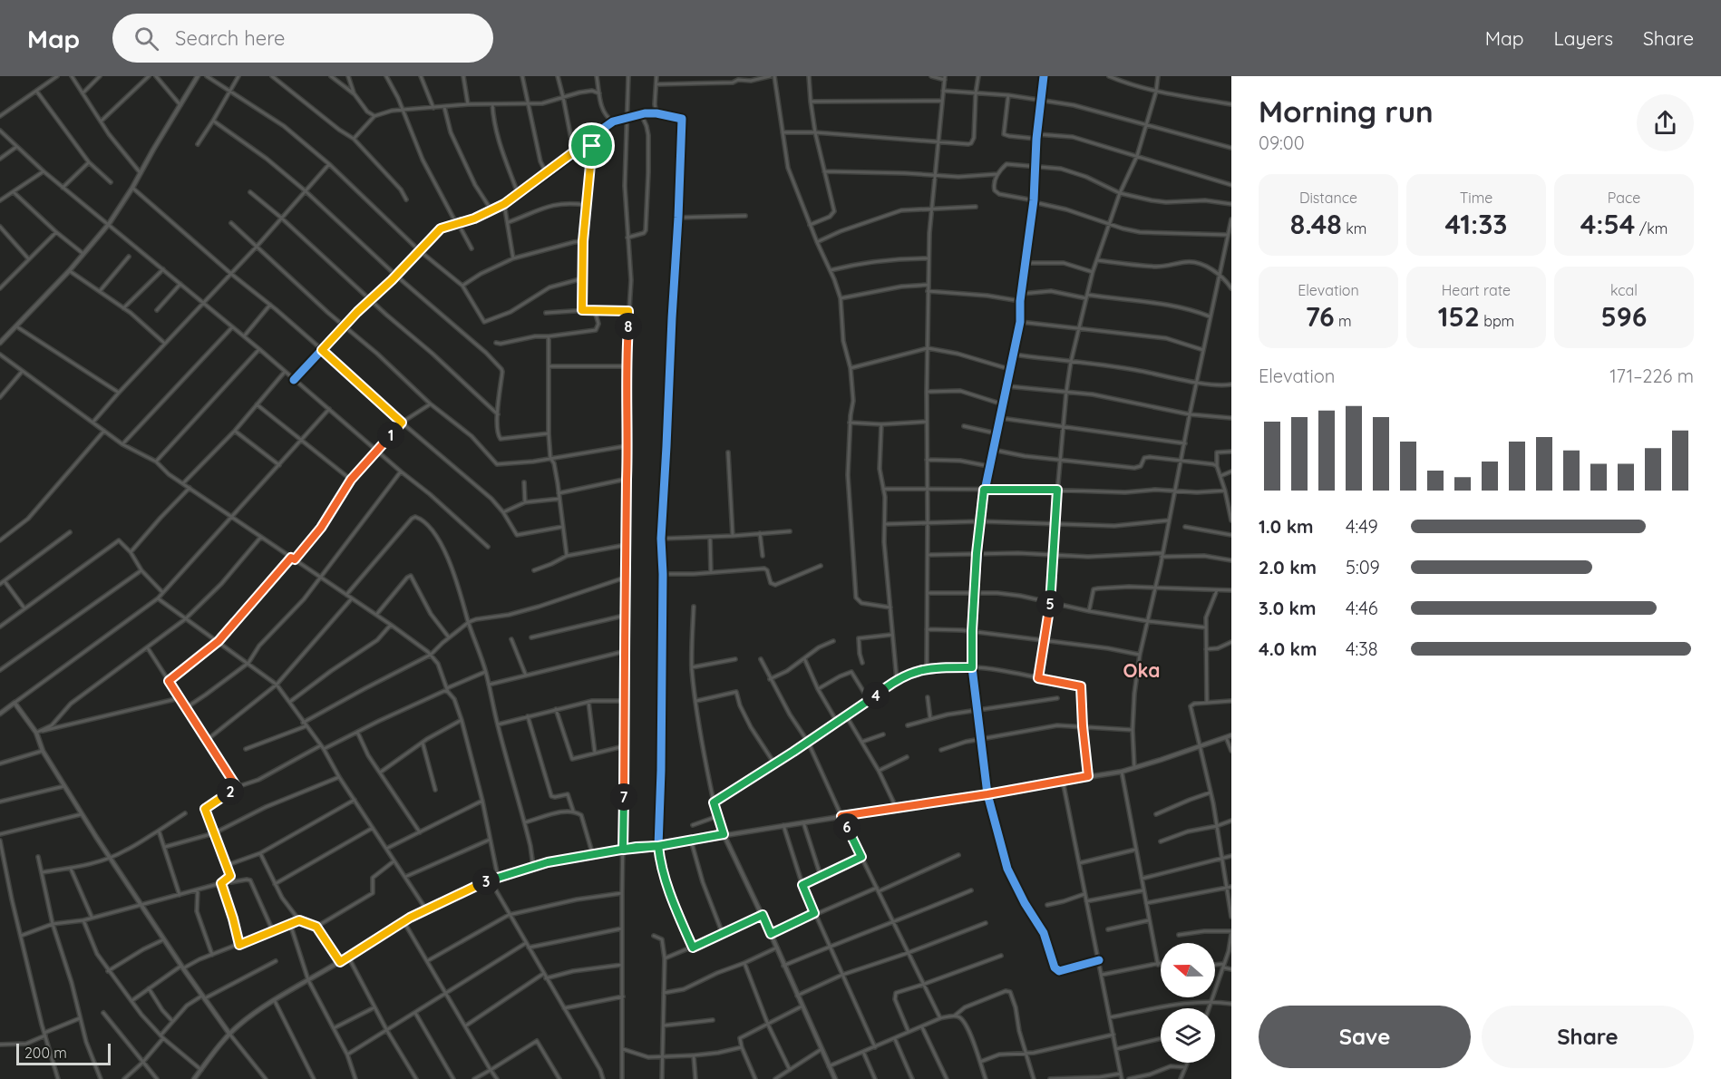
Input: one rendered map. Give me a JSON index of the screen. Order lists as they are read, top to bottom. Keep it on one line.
{"districts":["Oka"],"scale_bar":"200 m","north":"left","page":{"header":"Map","search":"Search here","nav":["Map","Layers","Share"],"heading":["Morning run","09:00"],"stats":[["Distance","8.48 km"],["Time","41:33"],["Pace","4:54 /km"],["Elevation","76 m"],["Heart rate","152 bpm"],["kcal","596"]],"pins":["8","1","5","4","2","7","6","3"],"chart":["Elevation","171–226 m"],"list":[{"name":"1.0 km","note":"4:49"},{"name":"2.0 km","note":"5:09"},{"name":"3.0 km","note":"4:46"},{"name":"4.0 km","note":"4:38"}],"buttons":["Save","Share"],"scale":"200 m"}}
